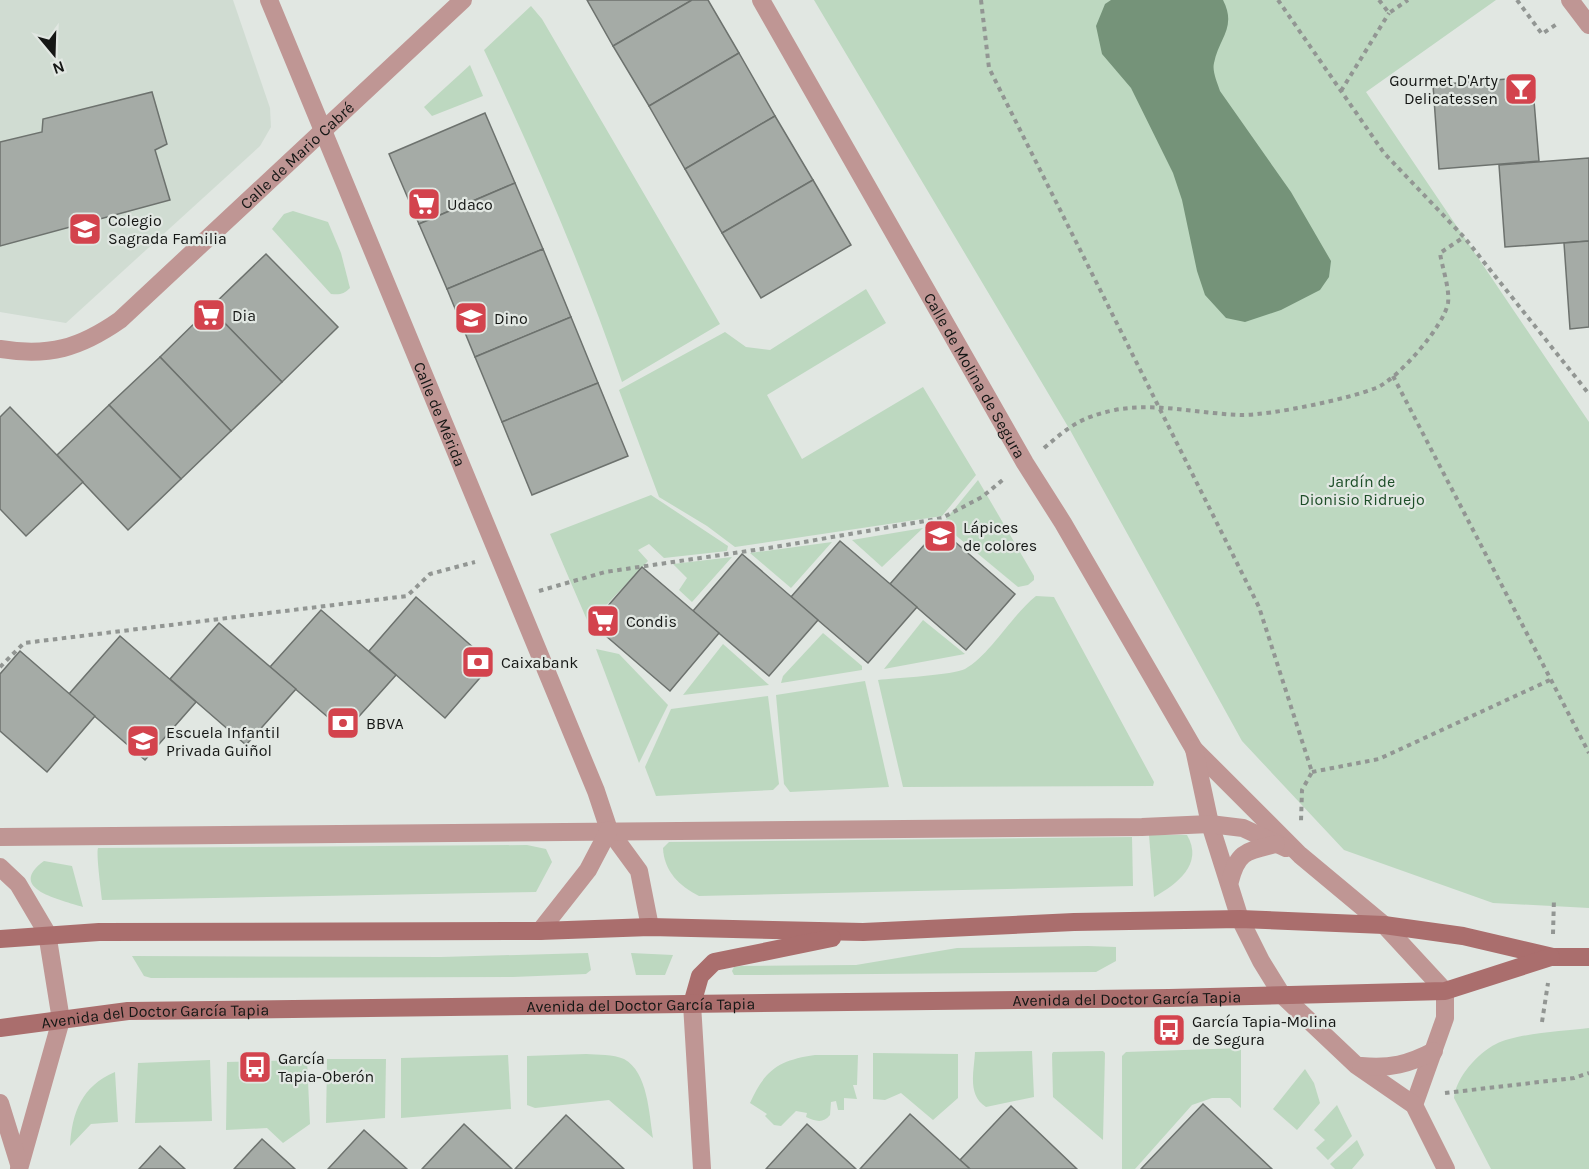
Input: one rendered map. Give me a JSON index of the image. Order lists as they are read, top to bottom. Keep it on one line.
{"streets":{"main road":["Avenida del Doctor García Tapia"],"street":["Calle de Mario Cabré","Calle de Molina de Segura","Calle de Mérida"]},"crossings":[["Calle de Mario Cabré","Calle de Mérida"],["Calle de Molina de Segura","Avenida del Doctor García Tapia"],["Calle de Mérida","Avenida del Doctor García Tapia"]],"parks":["Jardín de Dionisio Ridruejo"],"places":{"bar":["Gourmet D'Arty Delicatessen"],"supermarket":["Udaco","Dia","Condis"],"school or university":["Colegio Sagrada Familia","Dino","Lápices de colores","Escuela Infantil Privada Guiñol"],"bank":["Caixabank","BBVA"],"bus stop":["García Tapia-Molina de Segura","García Tapia-Oberón"]},"north":"bottom"}
